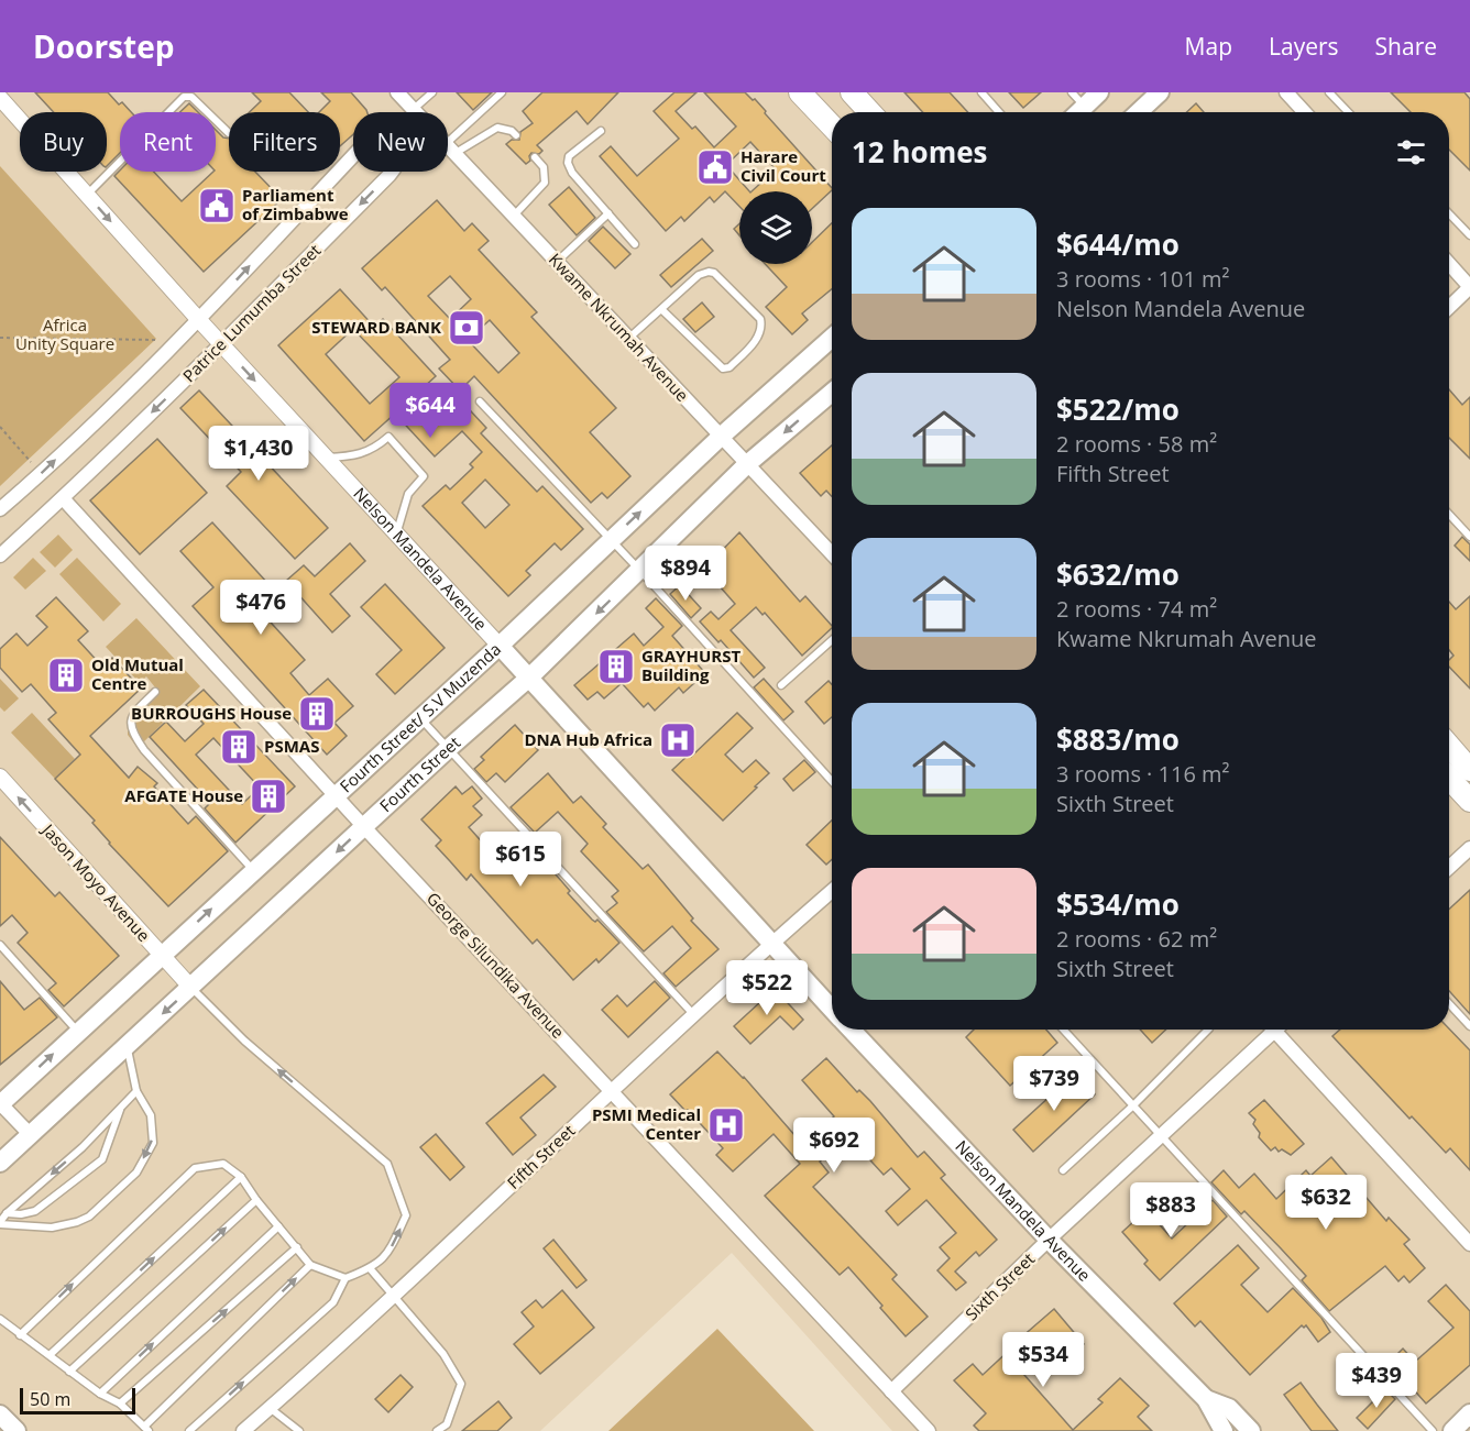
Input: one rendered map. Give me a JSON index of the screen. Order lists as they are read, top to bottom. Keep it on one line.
{"streets":{"main road":["Nelson Mandela Avenue","Fourth Street/ S.V Muzenda","Fourth Street"],"street":["Patrice Lumumba Street","Kwame Nkrumah Avenue","Jason Moyo Avenue","George Silundika Avenue","Fifth Street","Sixth Street"]},"crossings":[["Patrice Lumumba Street","Nelson Mandela Avenue"],["Patrice Lumumba Street","George Silundika Avenue"],["Kwame Nkrumah Avenue","Fourth Street/ S.V Muzenda"],["Kwame Nkrumah Avenue","Fourth Street"],["Nelson Mandela Avenue","Fourth Street/ S.V Muzenda"],["Nelson Mandela Avenue","Fourth Street"],["Nelson Mandela Avenue","Fifth Street"],["Nelson Mandela Avenue","Sixth Street"],["Fourth Street/ S.V Muzenda","Jason Moyo Avenue"],["Fourth Street/ S.V Muzenda","George Silundika Avenue"],["Fourth Street","Jason Moyo Avenue"],["Fourth Street","George Silundika Avenue"],["George Silundika Avenue","Fifth Street"],["George Silundika Avenue","Sixth Street"]],"one_way":["Fourth Street","Jason Moyo Avenue"],"parks":["Africa Unity Square"],"places":{"public building":["Harare Civil Court","Parliament of Zimbabwe"],"bank":["STEWARD BANK"],"building":["GRAYHURST Building","Old Mutual Centre","BURROUGHS House","PSMAS","AFGATE House"],"hospital":["DNA Hub Africa","PSMI Medical Center"]},"scale_bar":"50 m","page":{"header":"Doorstep","nav":["Map","Layers","Share"],"chip":["Buy","Rent","Filters","New"],"heading":"12 homes","list":[{"name":"$644/mo","note":"3 rooms · 101 m² · Nelson Mandela Avenue"},{"name":"$522/mo","note":"2 rooms · 58 m² · Fifth Street"},{"name":"$632/mo","note":"2 rooms · 74 m² · Kwame Nkrumah Avenue"},{"name":"$883/mo","note":"3 rooms · 116 m² · Sixth Street"},{"name":"$534/mo","note":"2 rooms · 62 m² · Sixth Street"}],"price":["$644","$1,430","$894","$476","$615","$522","$739","$692","$632","$883","$534","$439"],"scale":"50 m"}}
